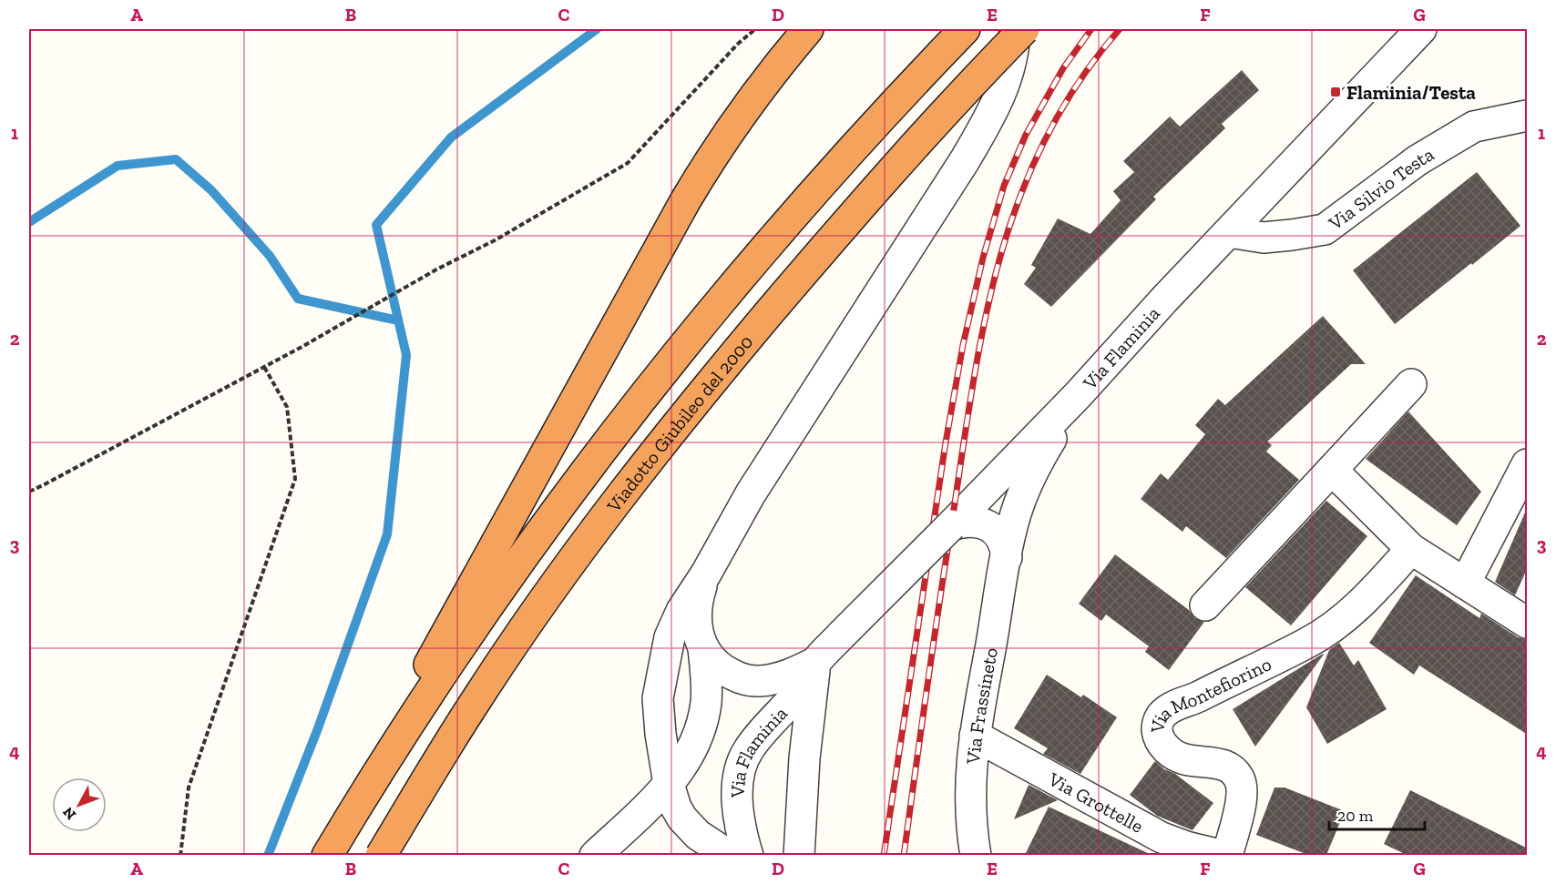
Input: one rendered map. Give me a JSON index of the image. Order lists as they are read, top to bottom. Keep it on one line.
{"streets":{"highway":["Viadotto Giubileo del 2000"],"street":["Via Silvio Testa","Via Flaminia","Via Montefiorino","Via Frassineto","Via Grottelle"]},"crossings":[["Via Silvio Testa","Via Flaminia"],["Via Flaminia","Via Frassineto"],["Via Montefiorino","Via Grottelle"],["Via Frassineto","Via Grottelle"]],"places":{"transit":["Flaminia/Testa"]},"scale_bar":"20 m","north":"bottom left","grid":{"columns":["A","B","C","D","E","F","G"],"rows":["1","2","3","4"]}}
